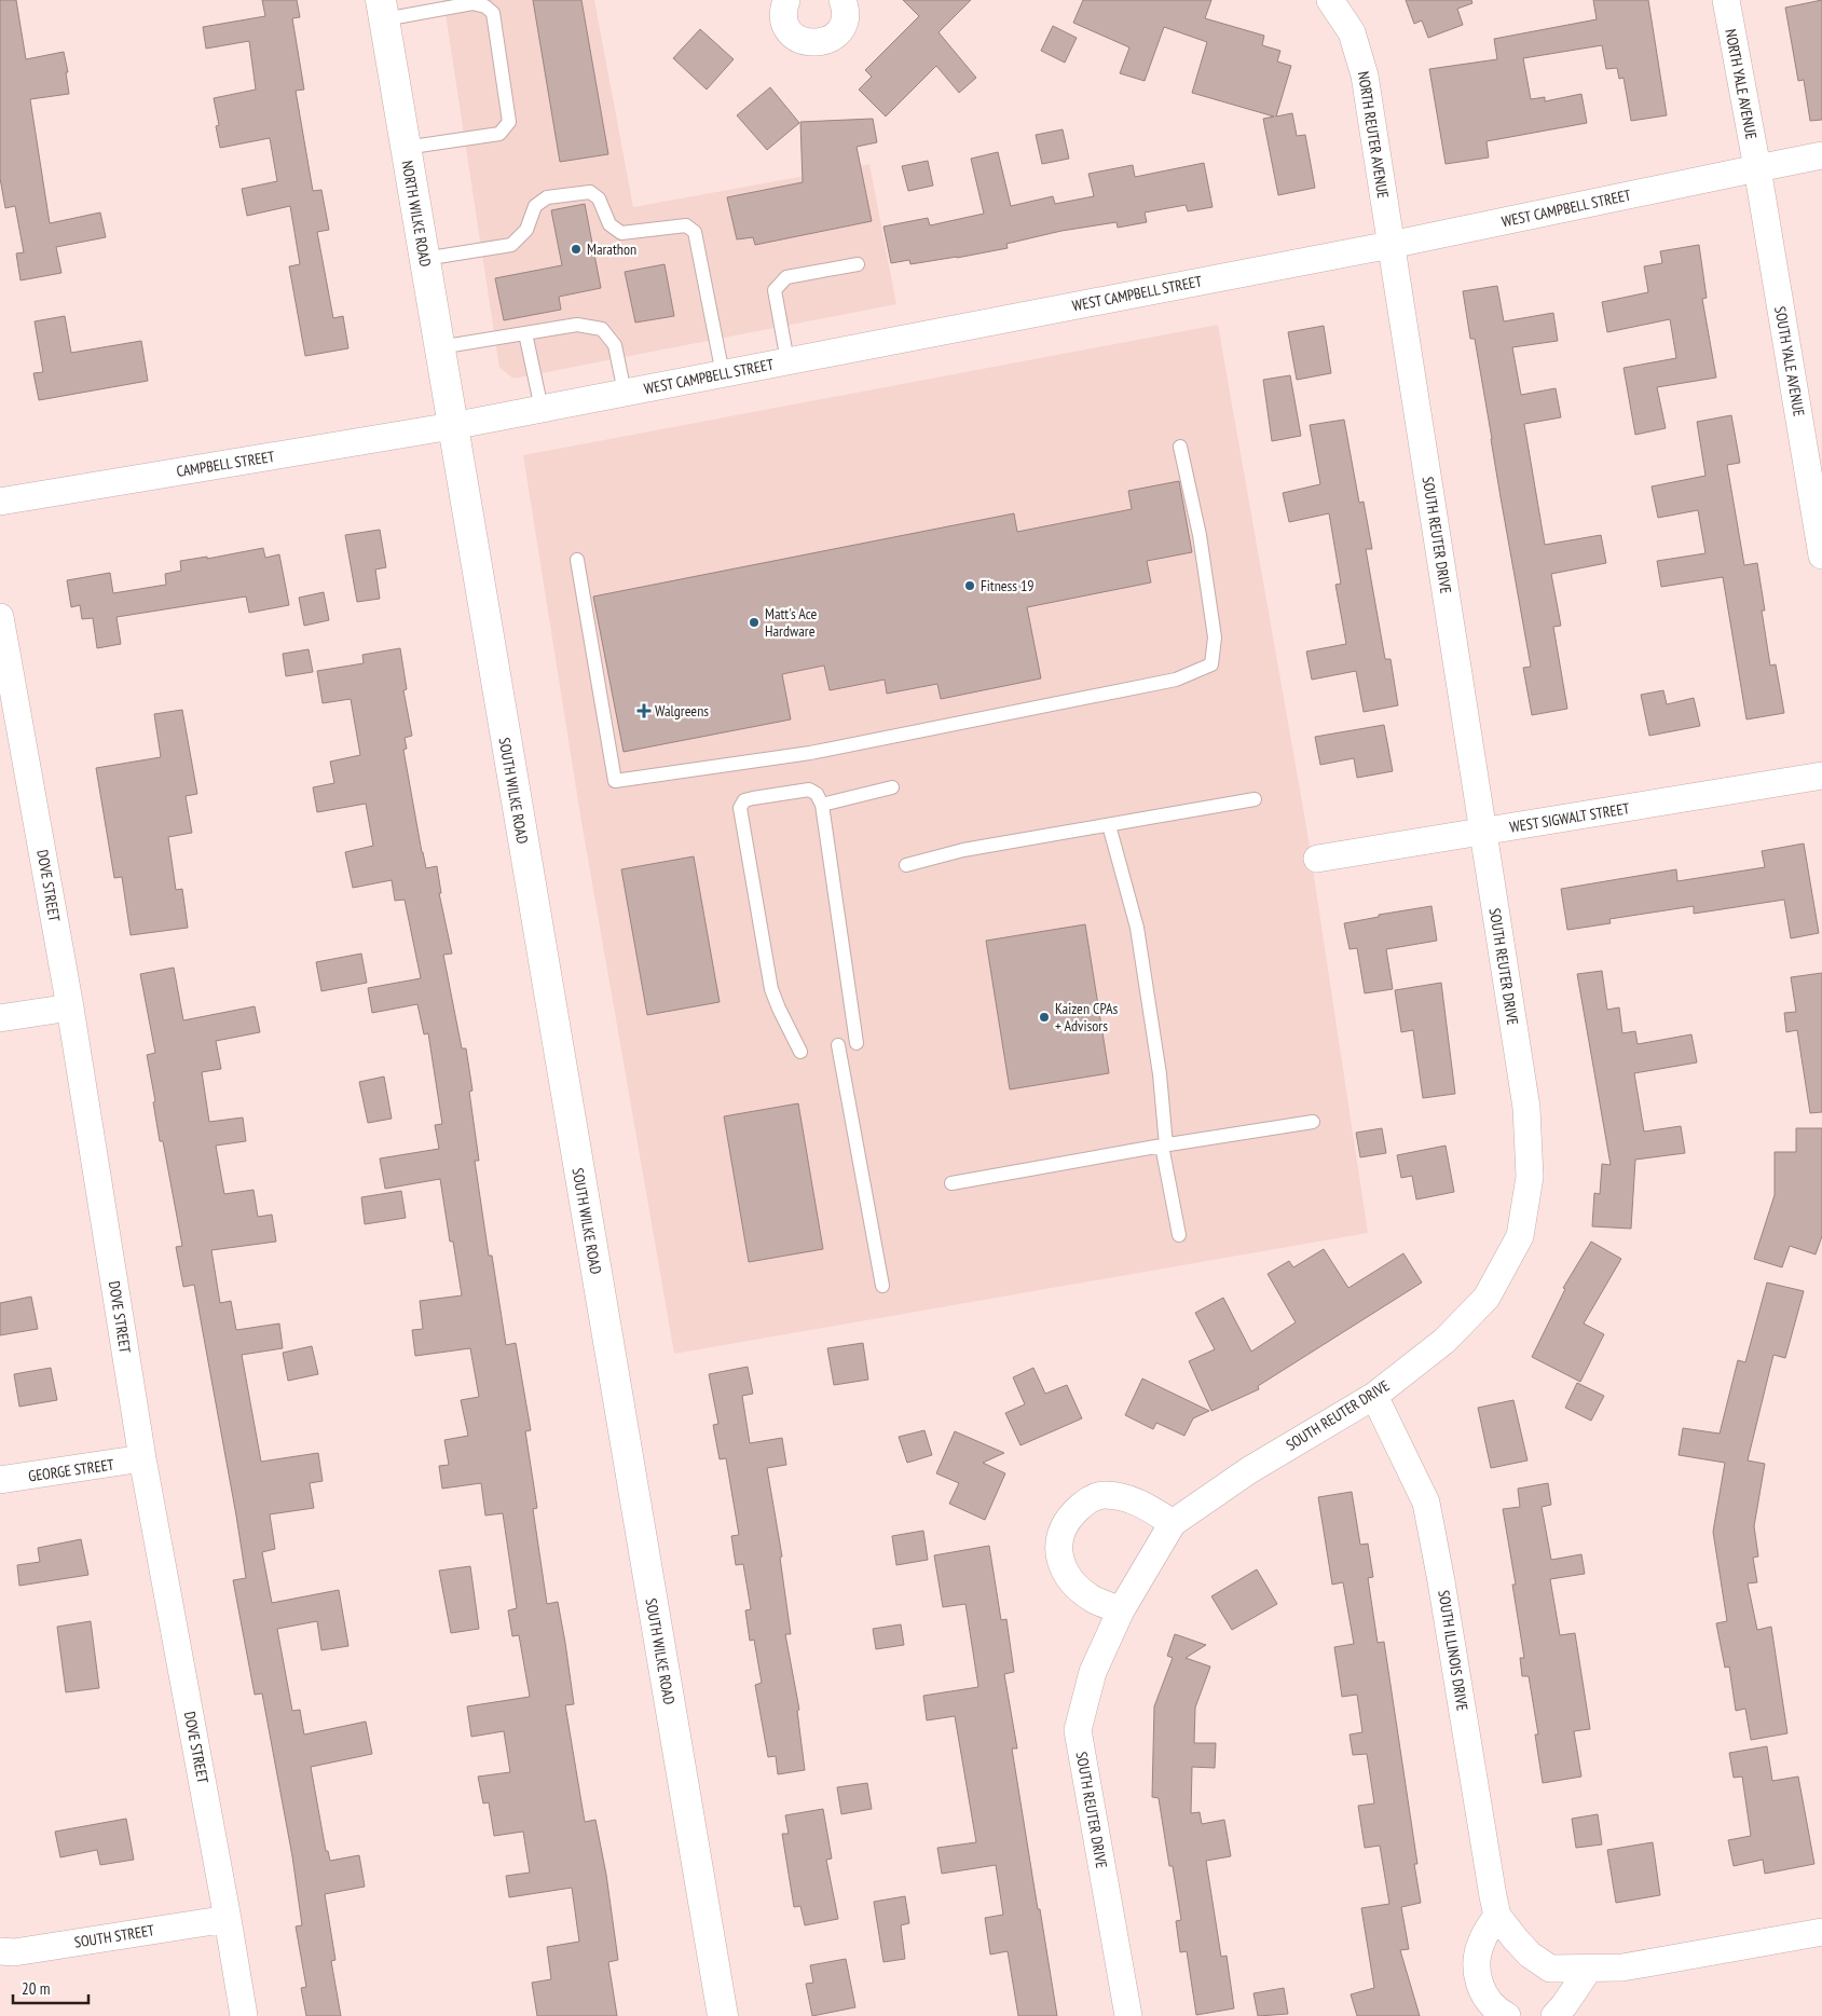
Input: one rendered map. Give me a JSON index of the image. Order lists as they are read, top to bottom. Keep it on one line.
{"streets":{"main road":["NORTH WILKE ROAD","SOUTH WILKE ROAD"],"street":["NORTH YALE AVENUE","NORTH REUTER AVENUE","WEST CAMPBELL STREET","SOUTH YALE AVENUE","CAMPBELL STREET","SOUTH REUTER DRIVE","WEST SIGWALT STREET","DOVE STREET","GEORGE STREET","SOUTH ILLINOIS DRIVE","SOUTH STREET"]},"crossings":[["NORTH YALE AVENUE","WEST CAMPBELL STREET"],["NORTH YALE AVENUE","SOUTH YALE AVENUE"],["NORTH REUTER AVENUE","WEST CAMPBELL STREET"],["NORTH REUTER AVENUE","SOUTH REUTER DRIVE"],["WEST CAMPBELL STREET","NORTH WILKE ROAD"],["WEST CAMPBELL STREET","SOUTH YALE AVENUE"],["WEST CAMPBELL STREET","CAMPBELL STREET"],["WEST CAMPBELL STREET","SOUTH REUTER DRIVE"],["WEST CAMPBELL STREET","SOUTH WILKE ROAD"],["NORTH WILKE ROAD","CAMPBELL STREET"],["NORTH WILKE ROAD","SOUTH WILKE ROAD"],["CAMPBELL STREET","SOUTH WILKE ROAD"],["SOUTH REUTER DRIVE","WEST SIGWALT STREET"],["SOUTH REUTER DRIVE","SOUTH ILLINOIS DRIVE"],["DOVE STREET","GEORGE STREET"],["DOVE STREET","SOUTH STREET"]],"places":{"other":["Marathon","Fitness 19","Matt's Ace Hardware","Kaizen CPAs + Advisors"],"health":["Walgreens"]},"scale_bar":"20 m"}
